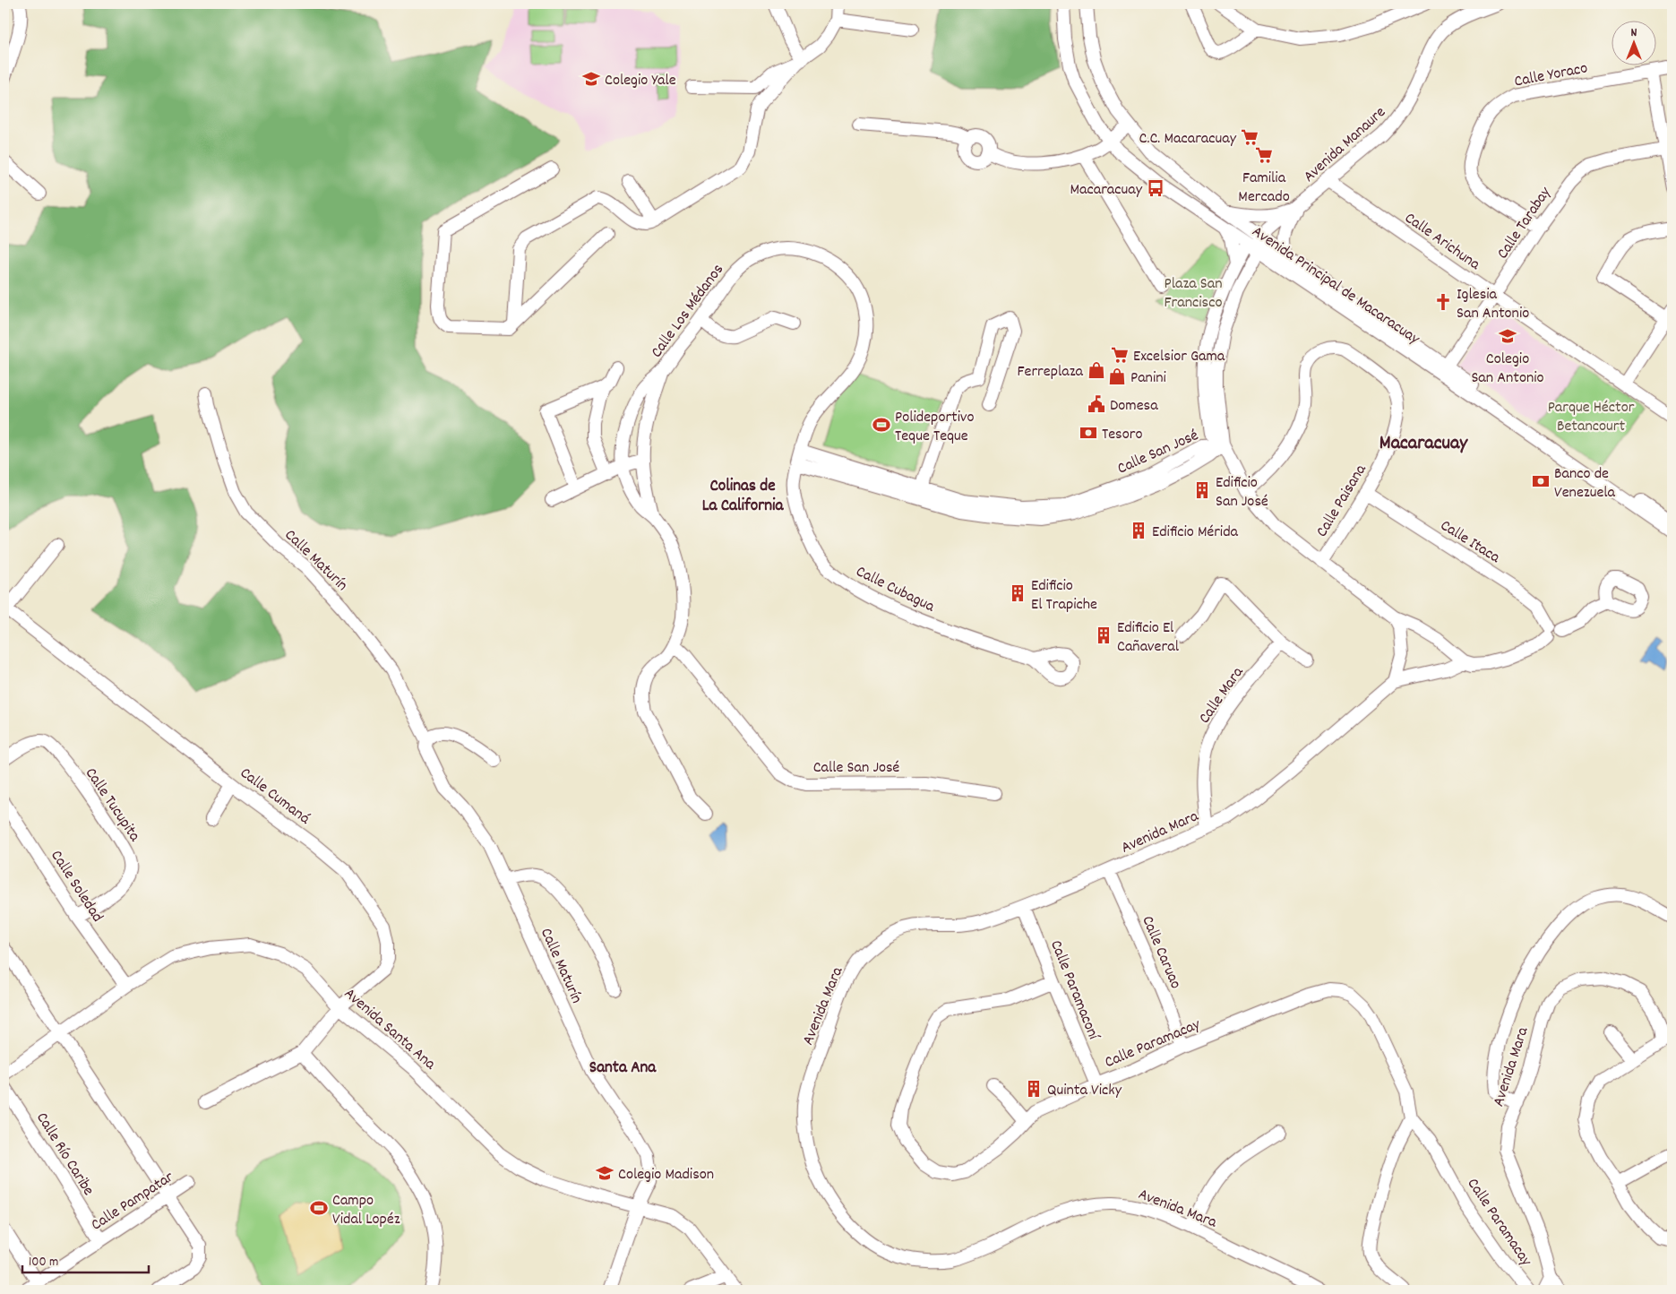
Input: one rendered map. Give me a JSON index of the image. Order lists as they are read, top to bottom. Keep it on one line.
{"streets":{"street":["Calle Yoraco","Avenida Manaure","Calle Tarabay","Calle Arichuna","Avenida Principal de Macaracuay","Calle Los Médanos","Calle San José","Calle Paisana","Calle Itaca","Calle Maturín","Calle Cubagua","Calle Mara","Calle Cumaná","Calle Tucupita","Avenida Mara","Calle Soledad","Calle Caruao","Calle Paramaconí","Avenida Santa Ana","Calle Paramacay","Calle Río Caribe","Calle Pampatar"]},"crossings":[["Calle Yoraco","Calle Tarabay"],["Avenida Manaure","Calle Arichuna"],["Avenida Manaure","Avenida Principal de Macaracuay"],["Calle Tarabay","Calle Arichuna"],["Calle Tarabay","Avenida Principal de Macaracuay"],["Calle Los Médanos","Calle San José"],["Calle Los Médanos","Calle Cubagua"],["Calle San José","Calle Cubagua"],["Calle Paisana","Calle Itaca"],["Calle Maturín","Avenida Santa Ana"],["Calle Mara","Avenida Mara"],["Calle Cumaná","Avenida Santa Ana"],["Calle Tucupita","Calle Soledad"],["Avenida Mara","Calle Caruao"],["Avenida Mara","Calle Paramaconí"],["Calle Soledad","Avenida Santa Ana"],["Calle Caruao","Calle Paramacay"],["Calle Paramaconí","Calle Paramacay"],["Calle Río Caribe","Calle Pampatar"]],"districts":["Macaracuay","Colinas de La California","Santa Ana"],"parks":["Plaza San Francisco","Parque Héctor Betancourt"],"places":{"school or university":["Colegio Yale","Colegio San Antonio","Colegio Madison"],"supermarket":["C.C. Macaracuay","Familia Mercado","Excelsior Gama"],"bus stop":["Macaracuay"],"church":["Iglesia San Antonio"],"shop":["Ferreplaza","Panini"],"public building":["Domesa"],"sports":["Polideportivo Teque Teque","Campo Vidal Lopéz"],"bank":["Tesoro","Banco de Venezuela"],"building":["Edificio San José","Edificio Mérida","Edificio El Trapiche","Edificio El Cañaveral","Quinta Vicky"]},"scale_bar":"100 m","north":"top"}
